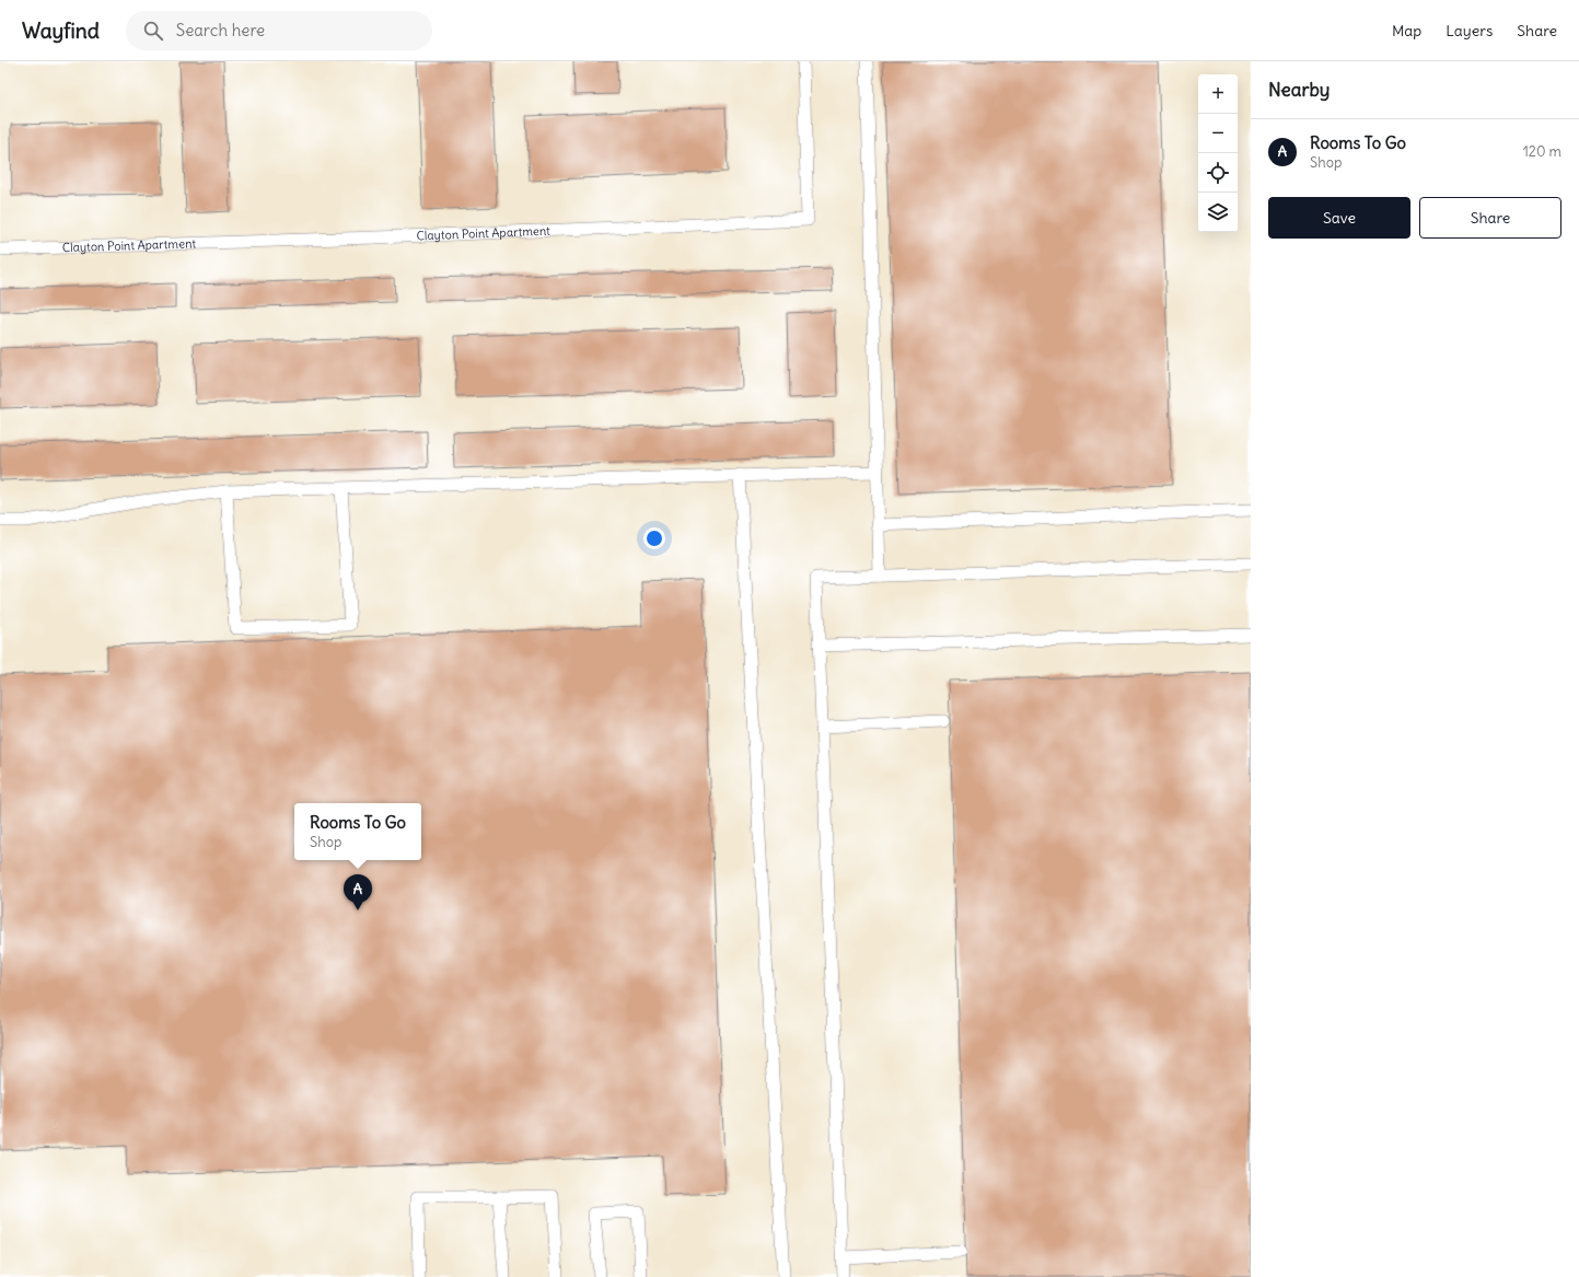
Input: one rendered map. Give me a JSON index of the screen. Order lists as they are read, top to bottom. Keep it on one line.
{"streets":{"lane":["Clayton Point Apartment"]},"page":{"header":"Wayfind","search":"Search here","nav":["Map","Layers","Share"],"heading":"Nearby","map_buttons":["+","−"],"list":[{"mark":"A","name":"Rooms To Go","note":"Shop","value":"120 m"}],"buttons":["Save","Share"],"popup":["Rooms To Go","Shop"],"pins":"A"}}
